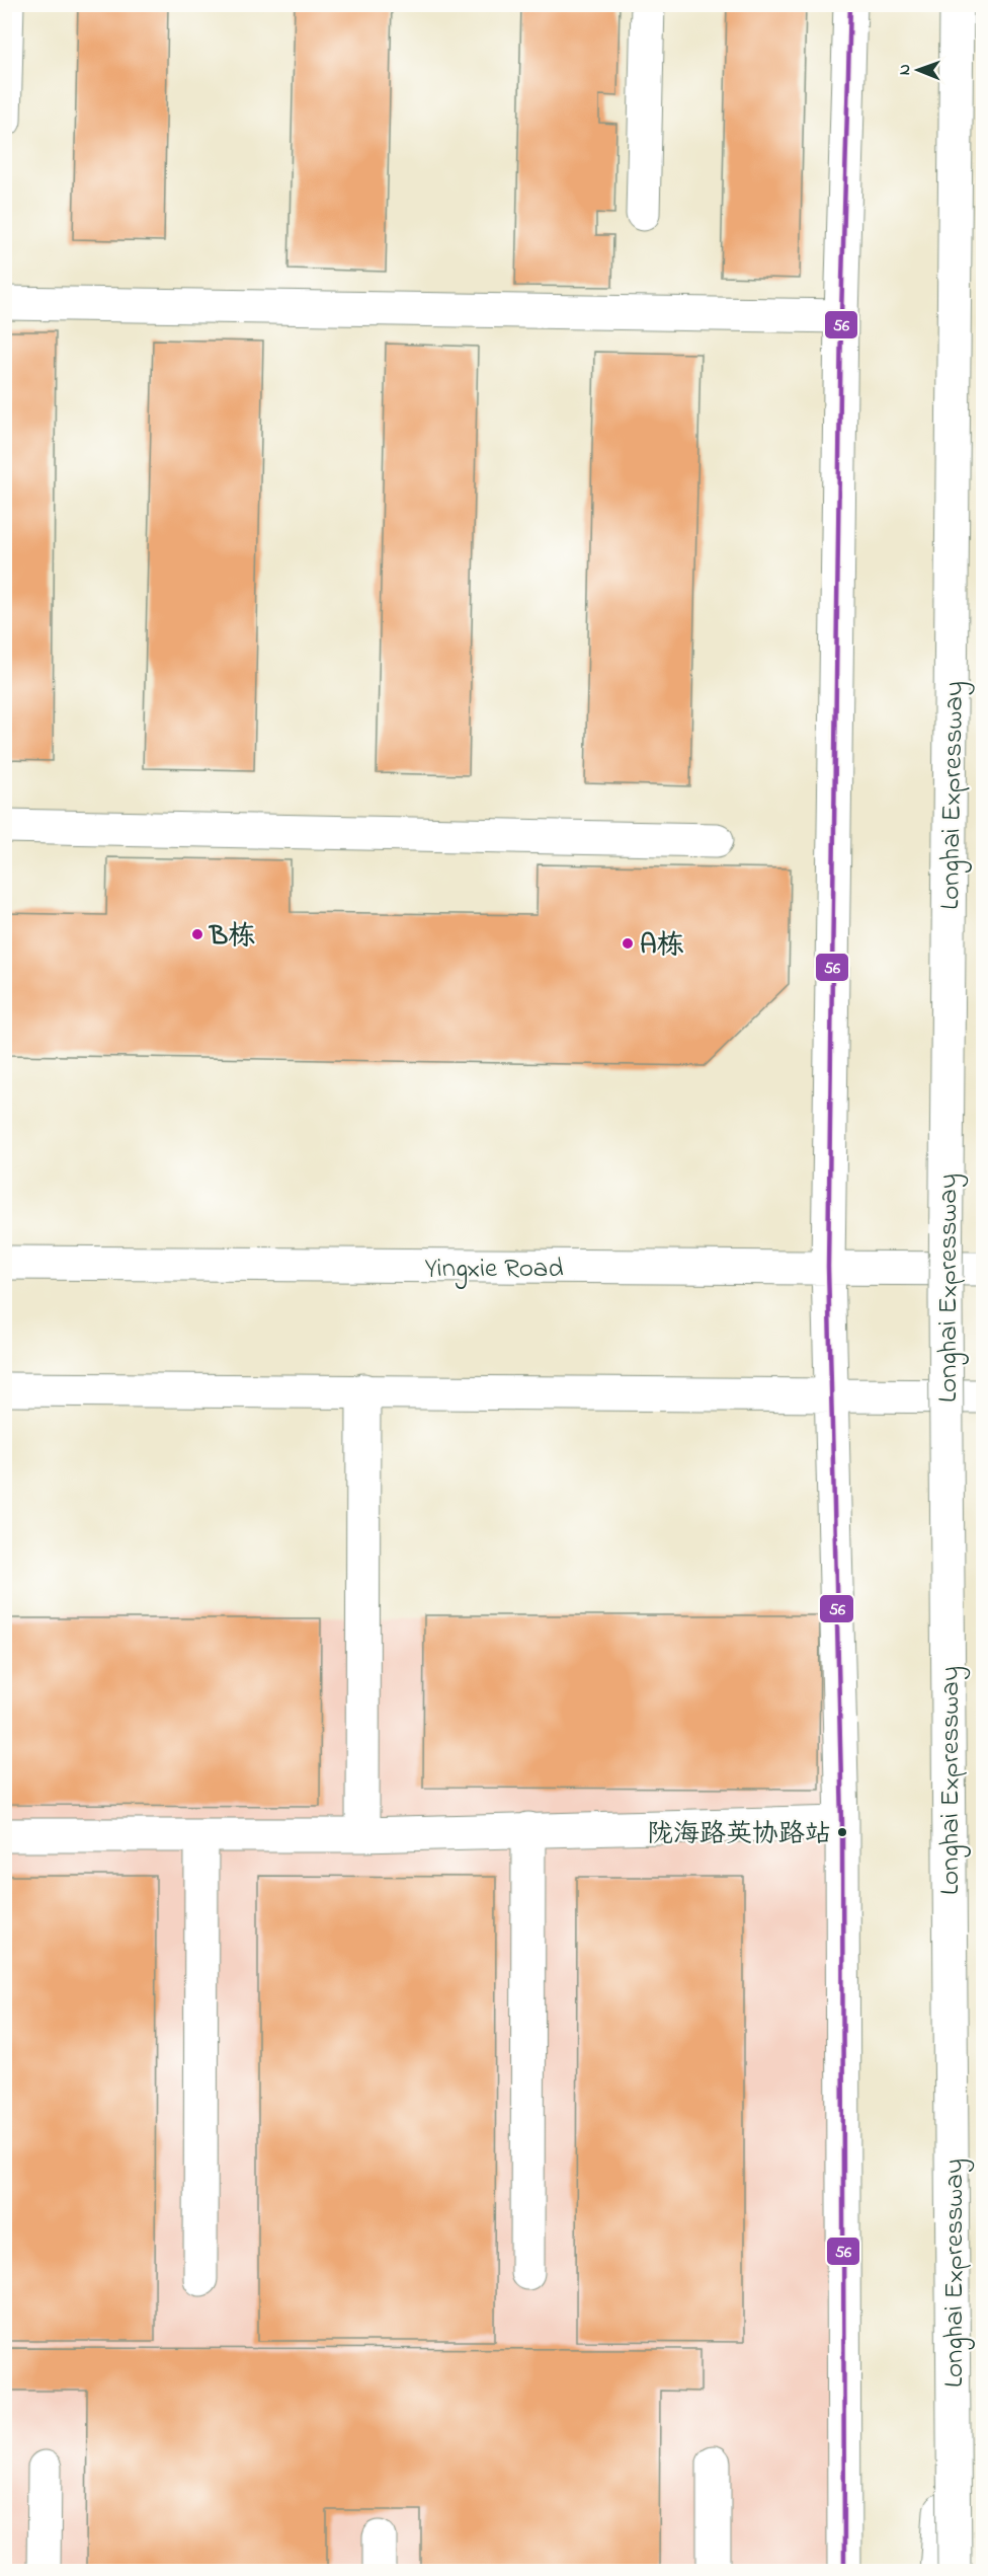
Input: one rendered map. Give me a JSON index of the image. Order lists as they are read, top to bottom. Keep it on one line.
{"streets":{"main road":["Longhai Expressway","Yingxie Road"]},"places":["B栋","A栋","陇海路英协路站"],"lines":["transit line 56"],"north":"left"}
